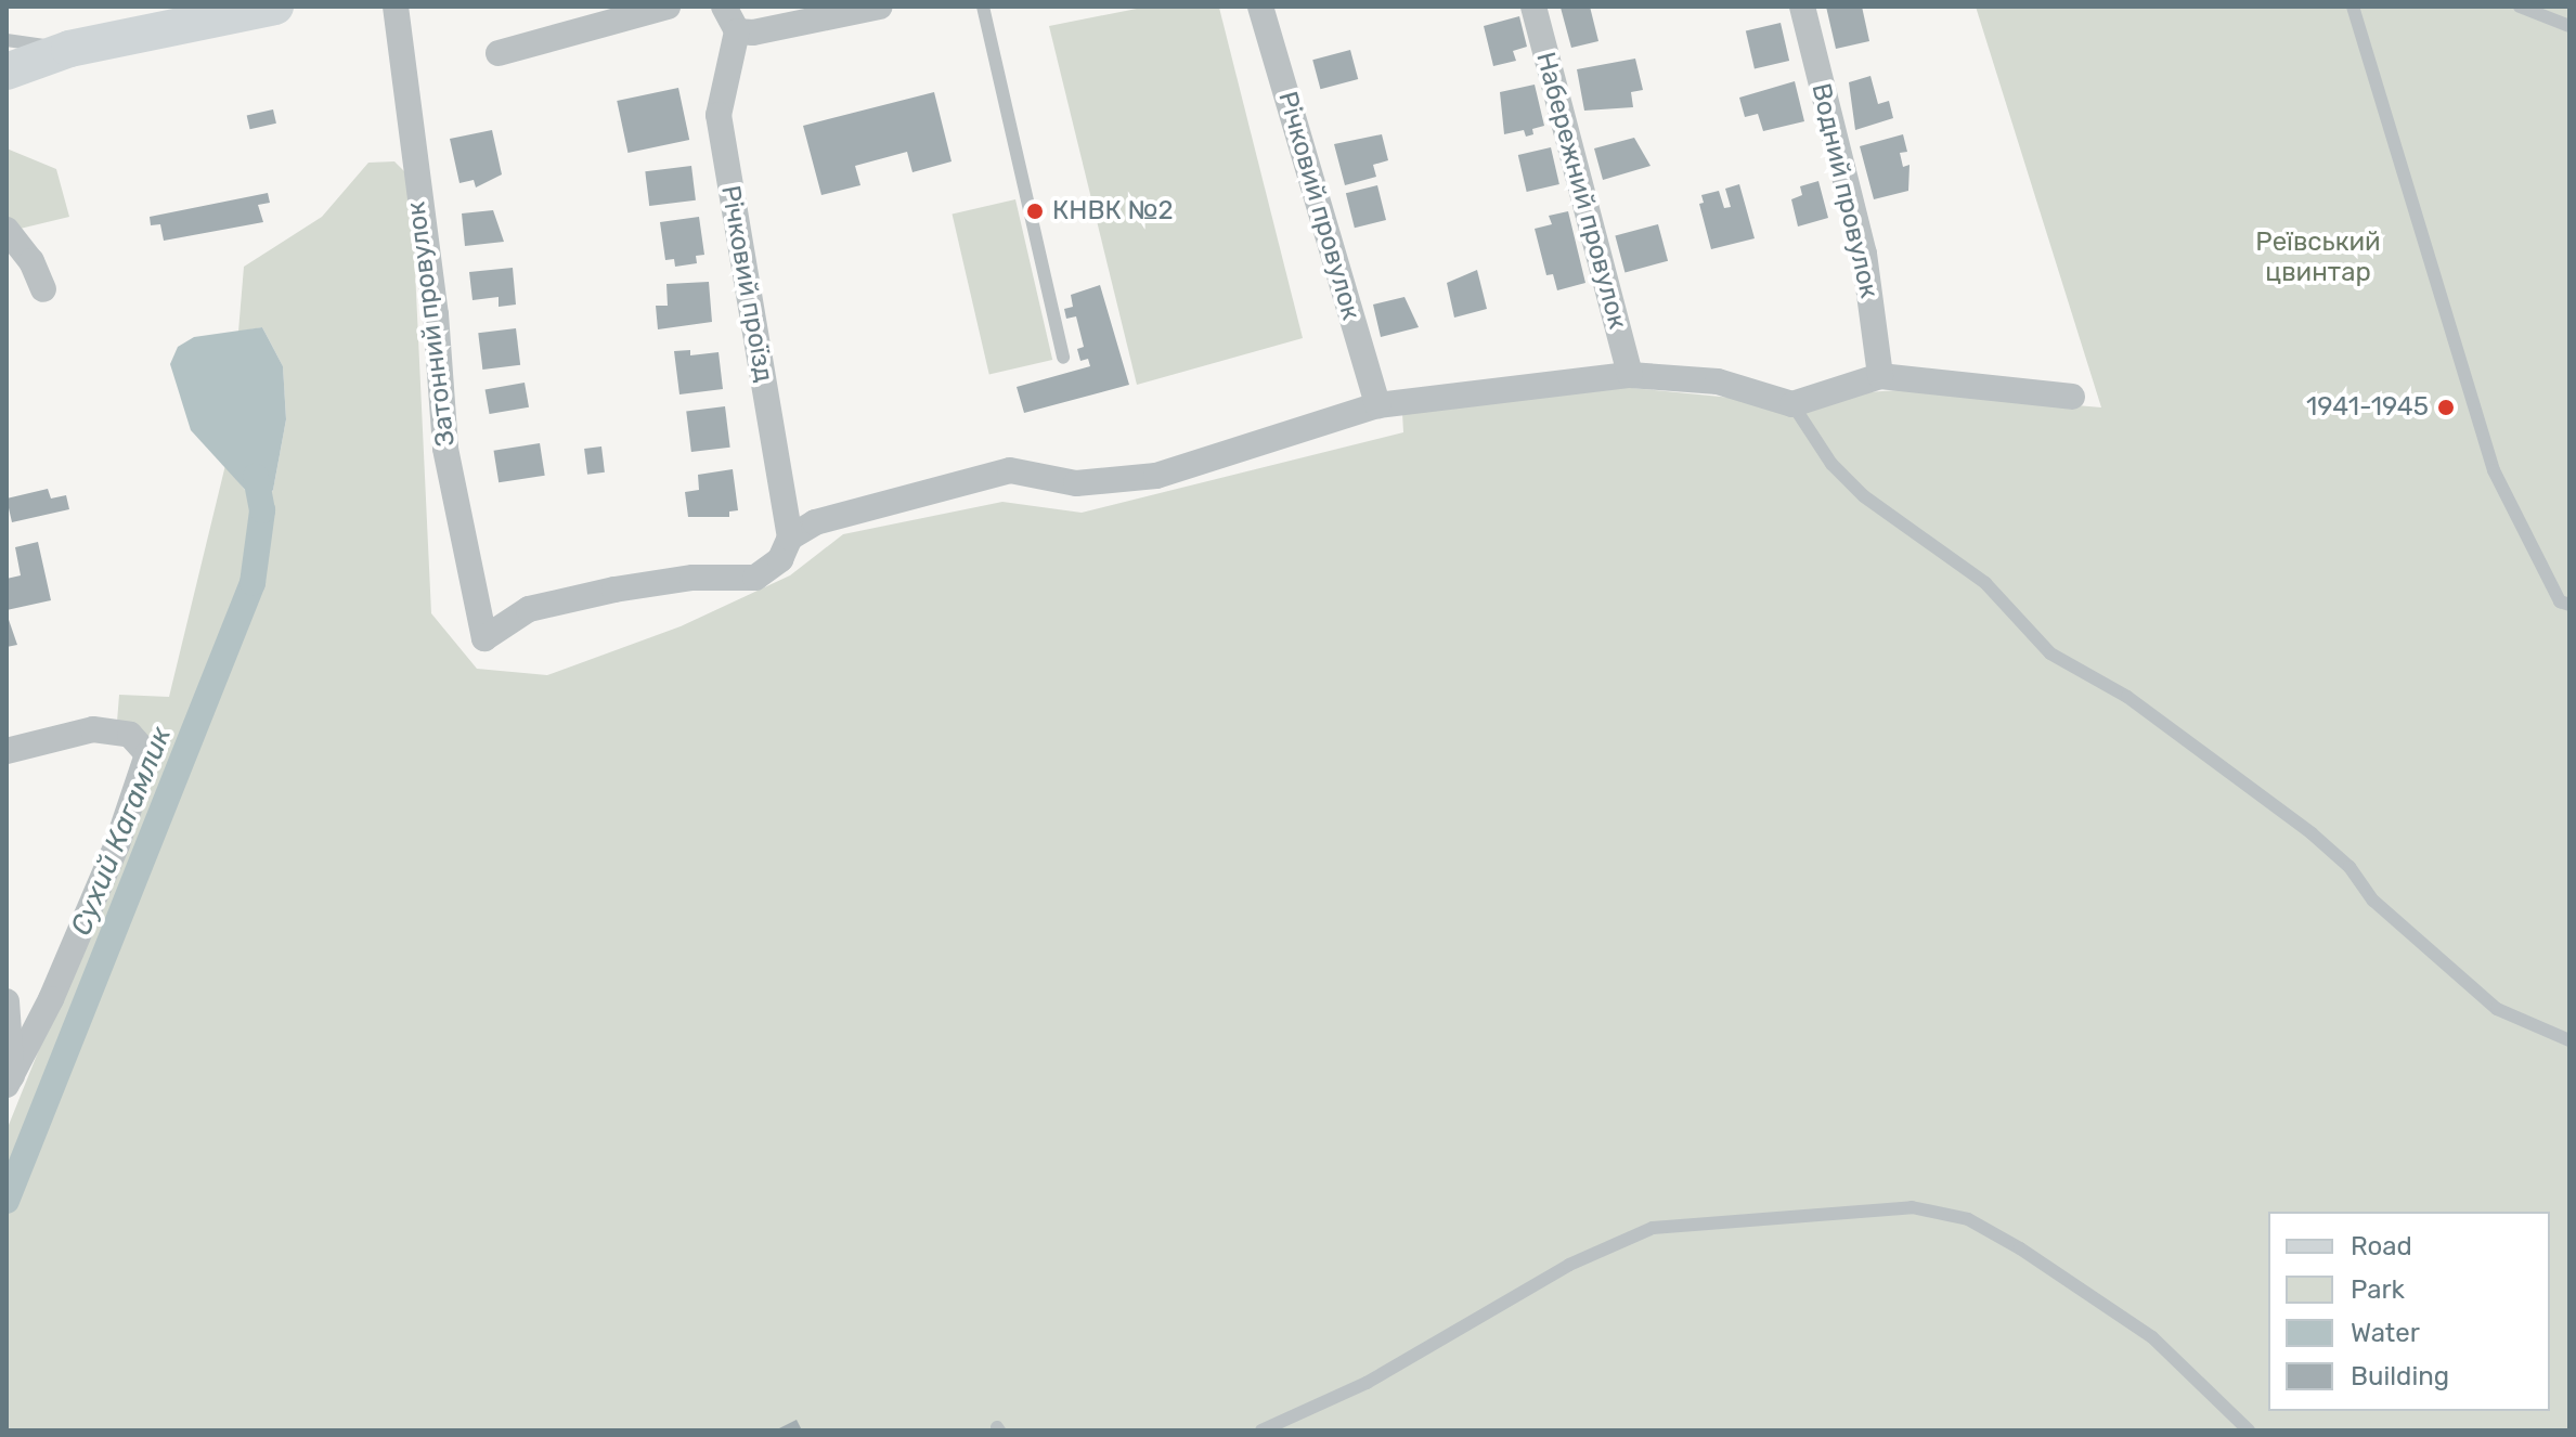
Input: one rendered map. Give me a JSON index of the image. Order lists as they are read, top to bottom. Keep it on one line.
{"streets":{"street":["Набережний провулок","Водний провулок","Річковий провулок","Річковий проїзд","Затонний провулок"]},"crossings":[["Річковий проїзд","Затонний провулок"]],"water":["Сухий Кагамлик"],"parks":["Реївський цвинтар"],"places":["КНВК №2","1941-1945"],"legend":["Road","Park","Water","Building"]}
